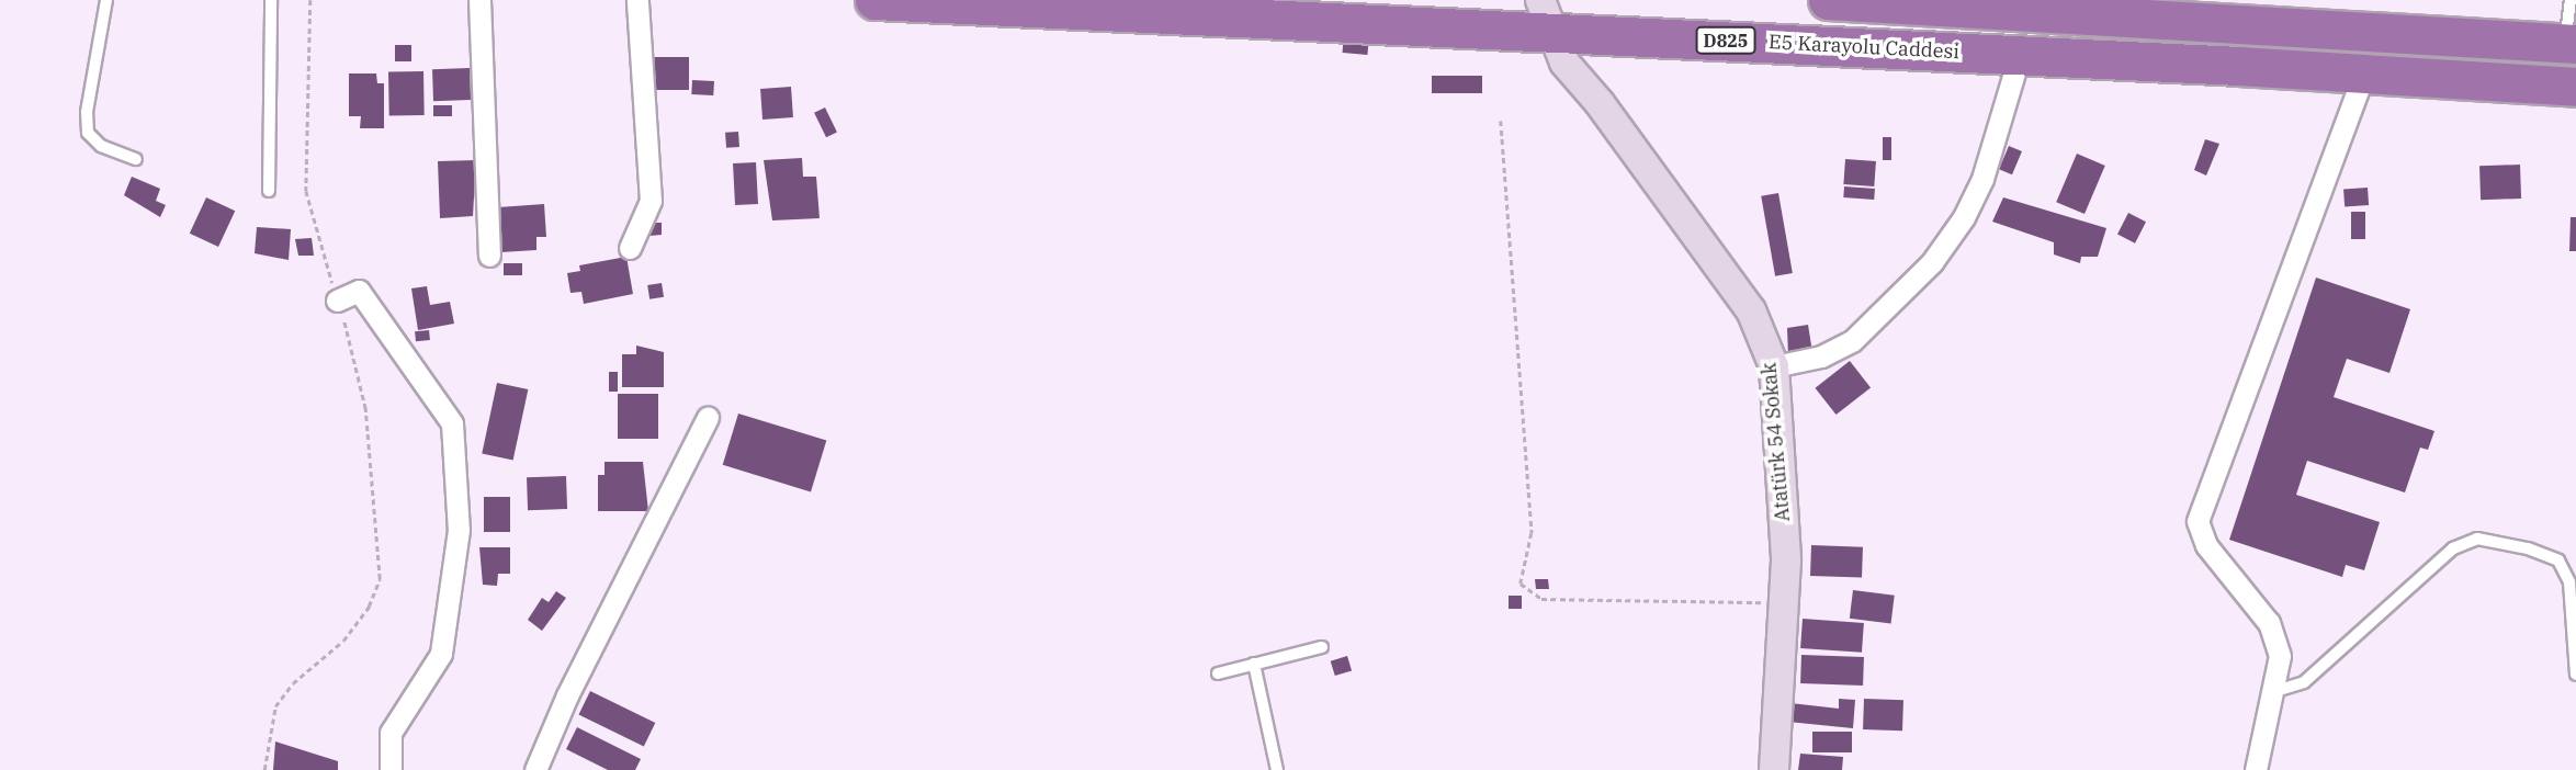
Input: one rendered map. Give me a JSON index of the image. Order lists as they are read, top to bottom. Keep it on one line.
{"streets":{"highway":["D825","E5 Karayolu Caddesi"],"street":["Atatürk 54 Sokak"]},"crossings":[["E5 Karayolu Caddesi","Atatürk 54 Sokak"]]}
